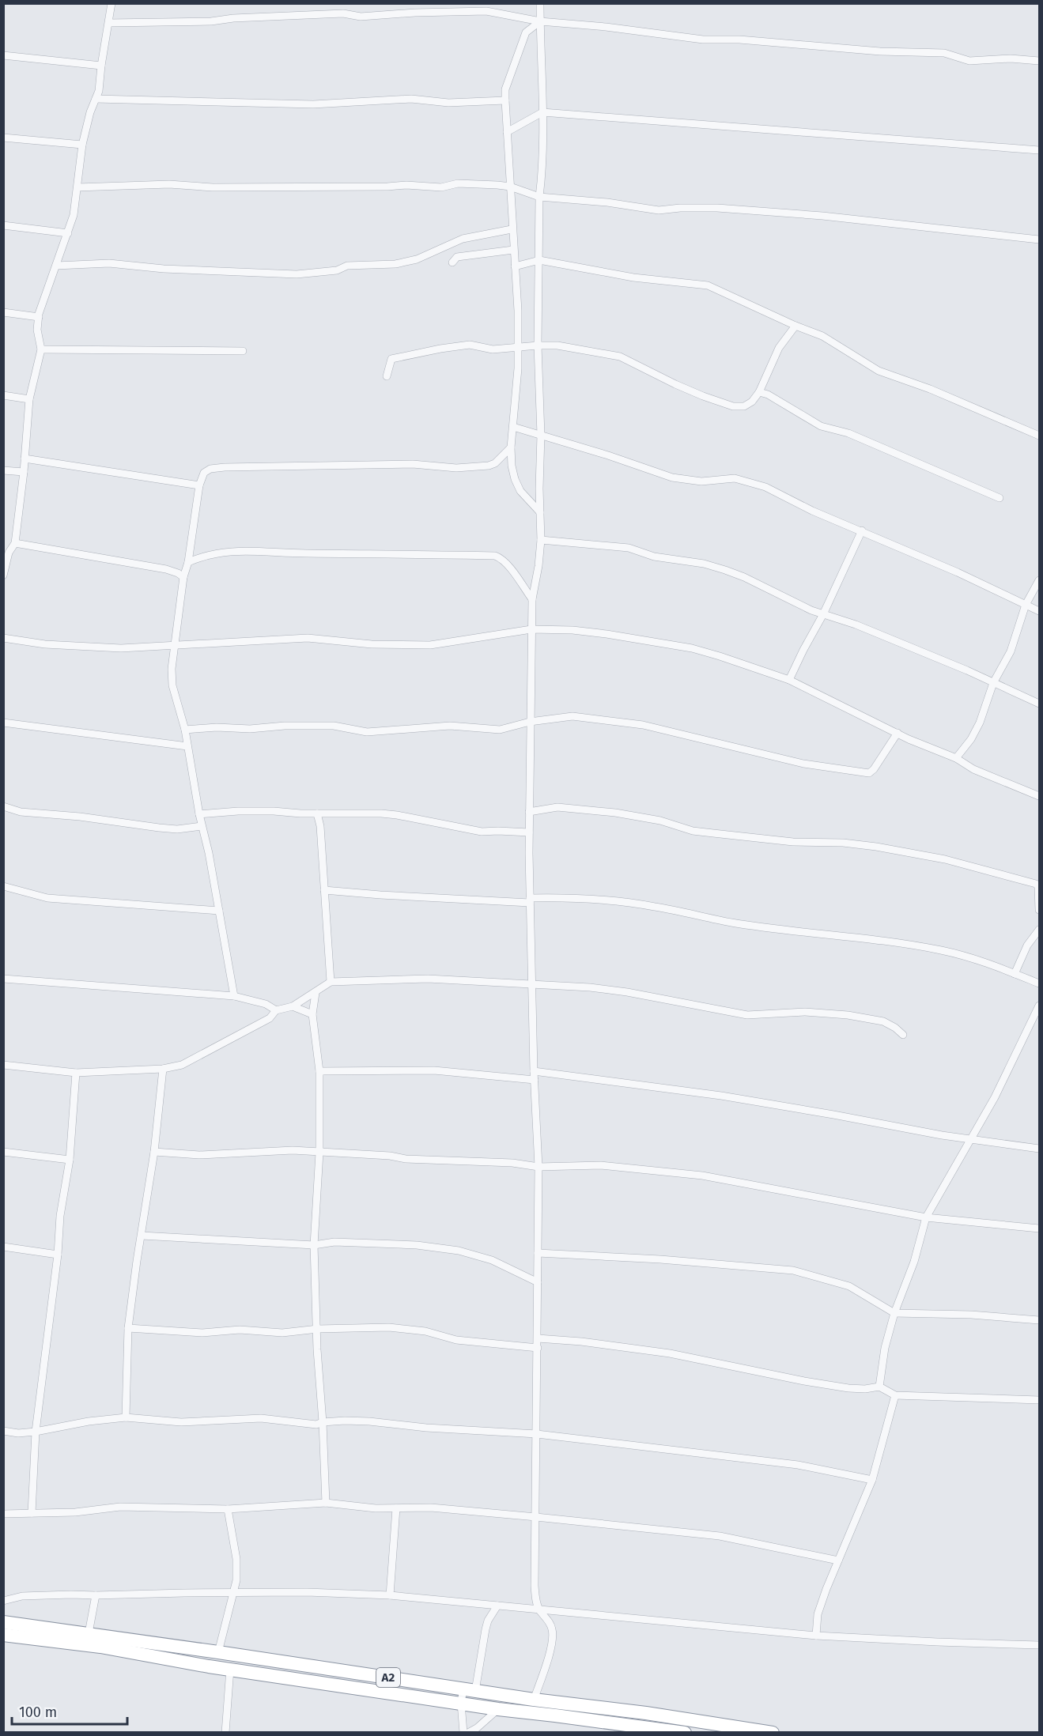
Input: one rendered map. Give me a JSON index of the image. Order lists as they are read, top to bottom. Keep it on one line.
{"streets":{"highway":["A2"]},"scale_bar":"100 m"}
